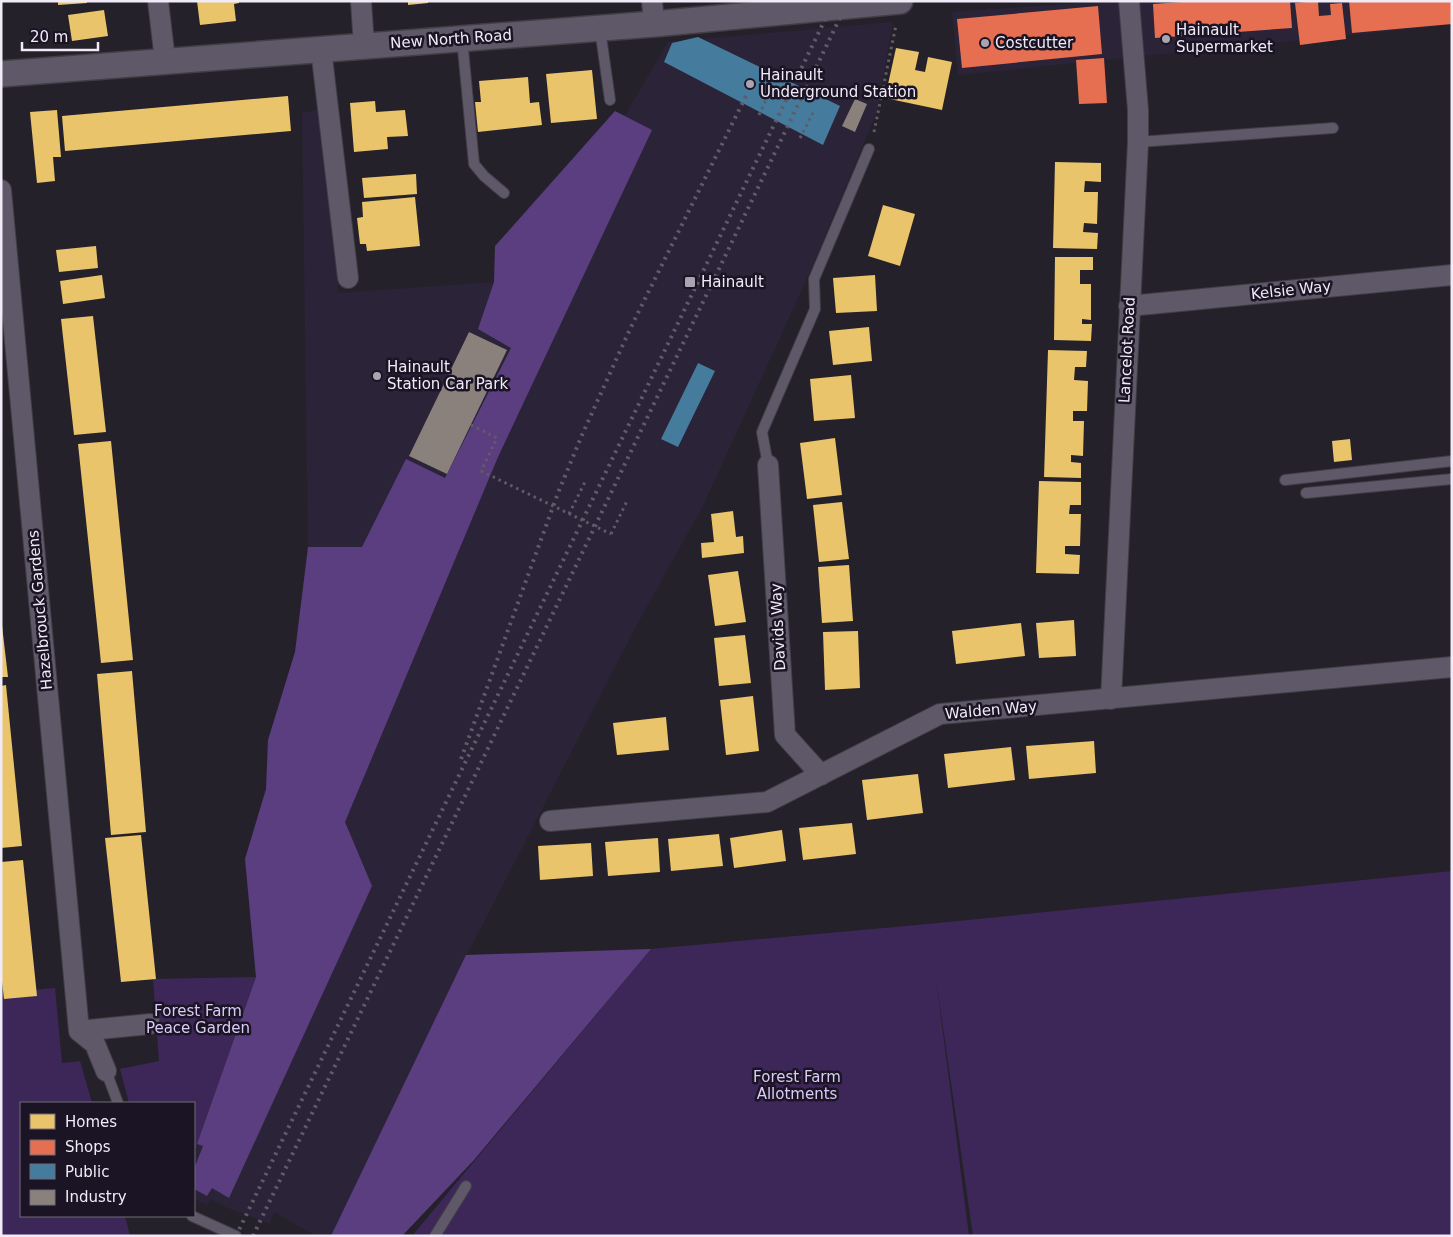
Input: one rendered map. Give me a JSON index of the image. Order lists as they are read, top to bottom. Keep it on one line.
{"streets":{"street":["New North Road","Kelsie Way","Lancelot Road","Hazelbrouck Gardens","Davids Way","Walden Way"]},"crossings":[["Kelsie Way","Lancelot Road"],["Lancelot Road","Walden Way"],["Davids Way","Walden Way"]],"parks":["Forest Farm Peace Garden","Forest Farm Allotments"],"places":{"other":["Hainault Supermarket","Costcutter","Hainault Underground Station","Hainault Station Car Park"],"transit":["Hainault"]},"legend":["Homes","Shops","Public","Industry"],"scale_bar":"20 m"}
